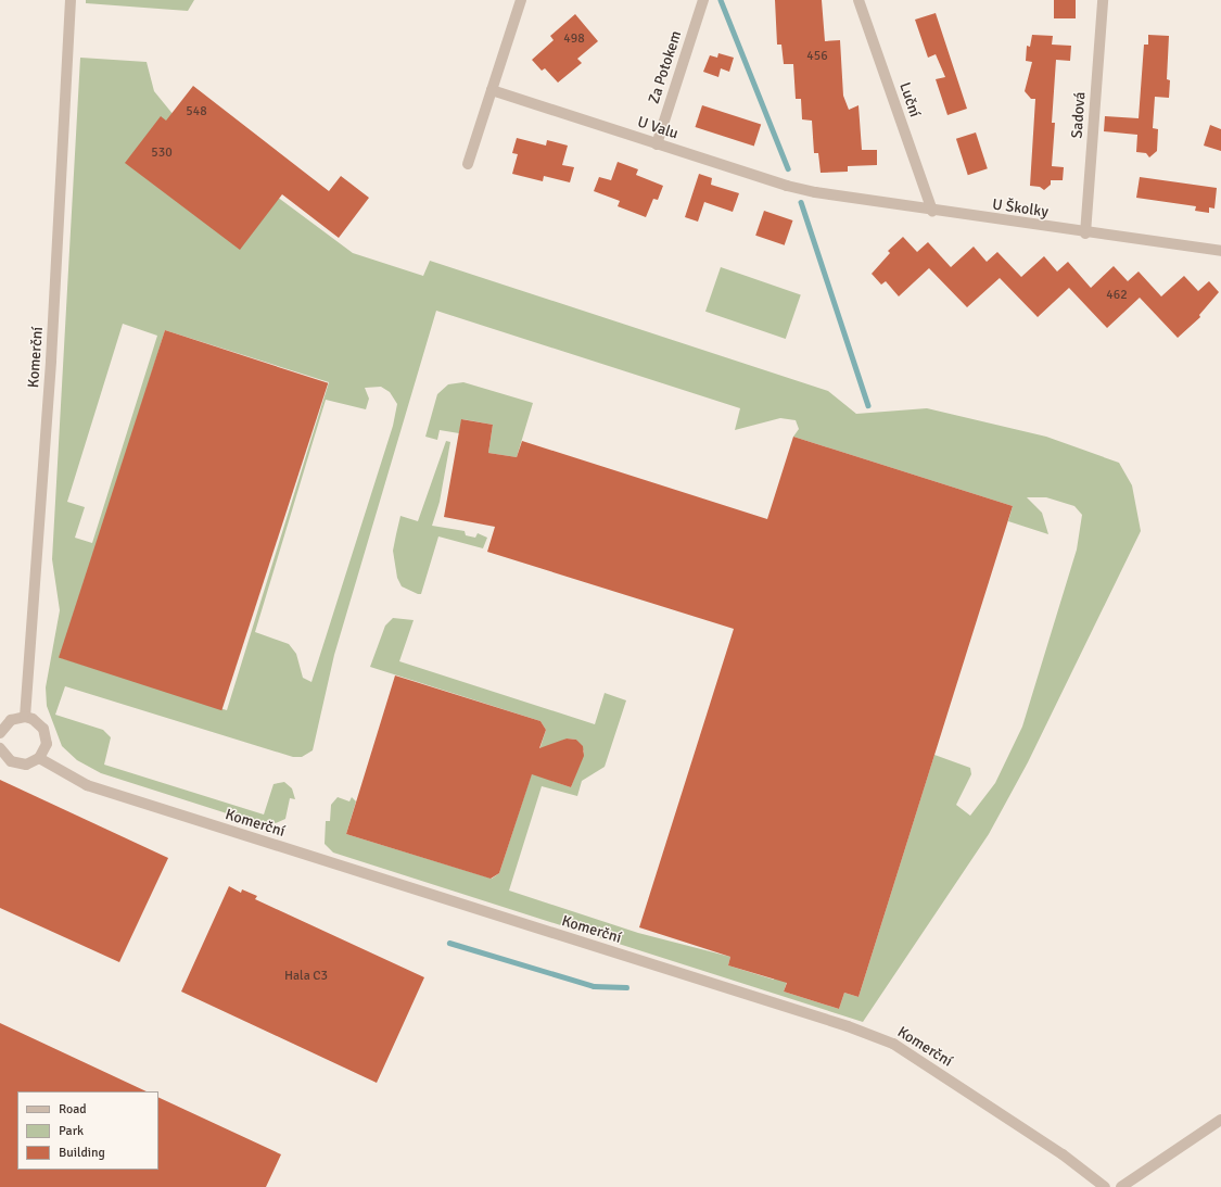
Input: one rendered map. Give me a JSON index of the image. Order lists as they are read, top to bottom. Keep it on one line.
{"streets":{"street":["Za Potokem","Luční","Sadová","U Valu","U Školky","Komerční"]},"crossings":[["Za Potokem","U Valu"],["Luční","U Školky"],["Sadová","U Školky"],["U Valu","U Školky"]],"house_numbers":["498","456","548","530","462","Hala C3"],"legend":["Road","Park","Building"]}
